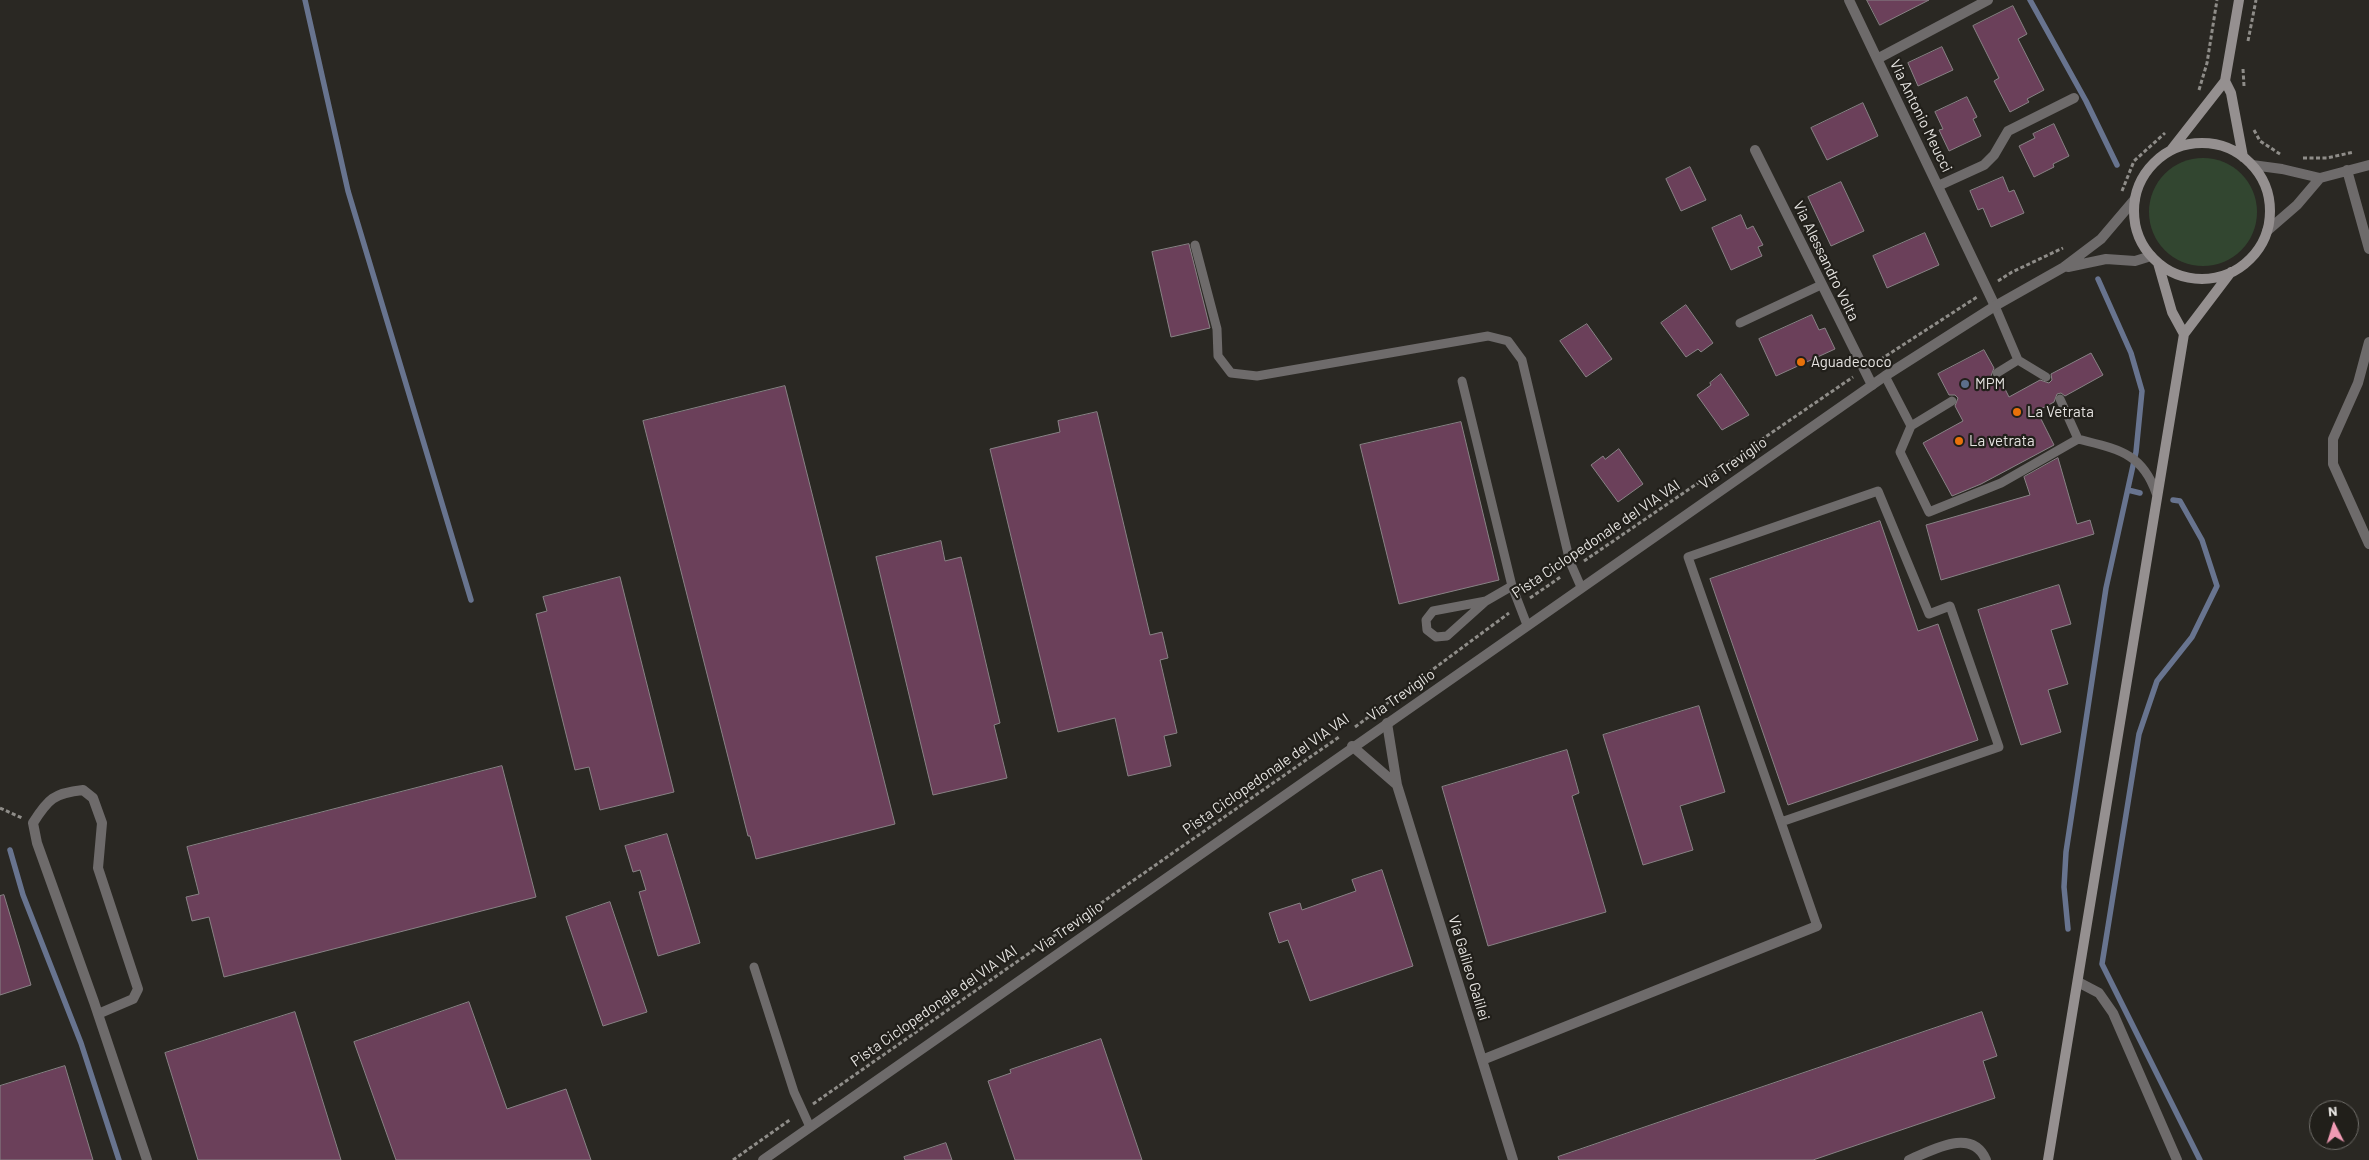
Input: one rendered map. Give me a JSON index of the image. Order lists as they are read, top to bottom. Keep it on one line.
{"streets":{"street":["Via Antonio Meucci","Via Alessandro Volta","Via Treviglio","Via Galileo Galilei"],"path":["Pista Ciclopedonale del VIA VAI"]},"crossings":[["Via Antonio Meucci","Via Treviglio"],["Via Alessandro Volta","Via Treviglio"],["Via Alessandro Volta","Pista Ciclopedonale del VIA VAI"],["Via Treviglio","Via Galileo Galilei"]],"places":["Aguadecoco","MPM","La Vetrata","La vetrata"],"north":"top"}
